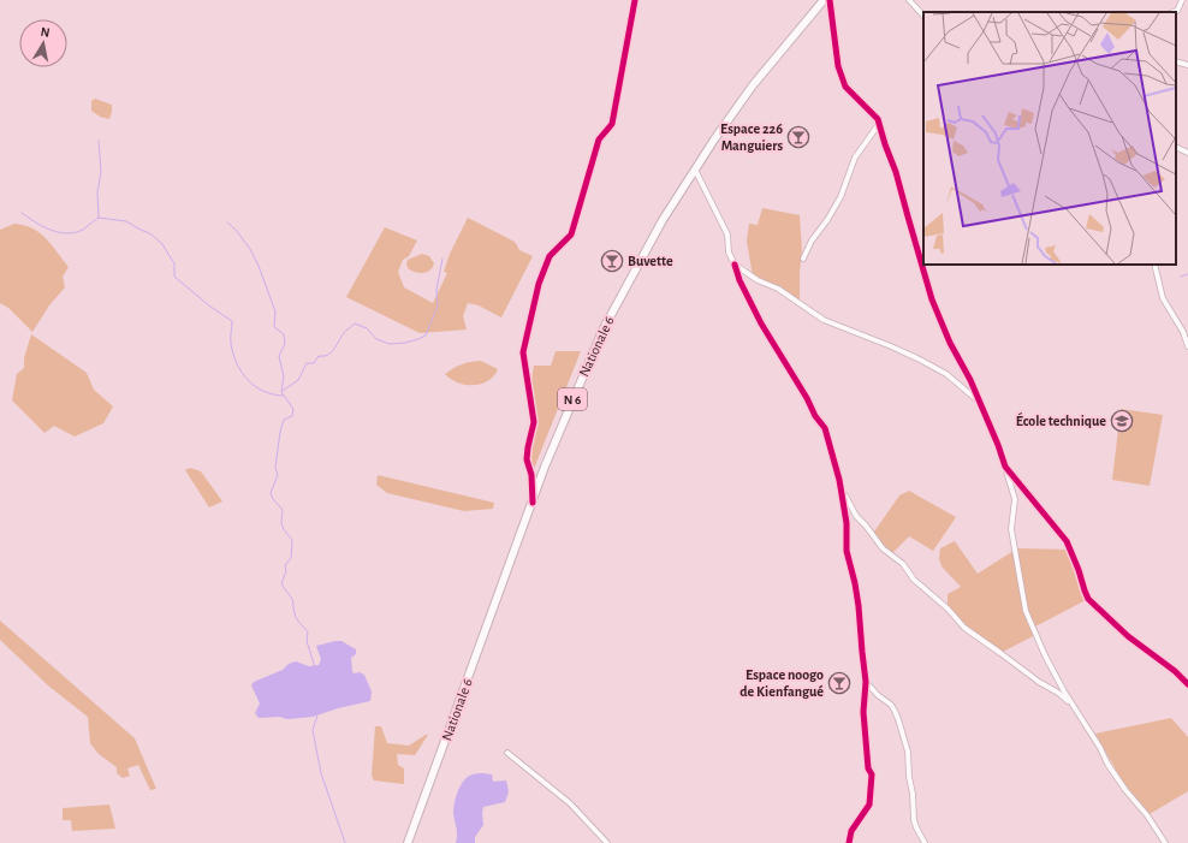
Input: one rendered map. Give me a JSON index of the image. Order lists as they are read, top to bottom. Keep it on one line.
{"streets":{"main road":["Nationale 6","N 6"]},"places":{"bar":["Espace 226 Manguiers","Buvette","Espace noogo de Kienfangué"],"school or university":["École technique"]},"north":"top"}
